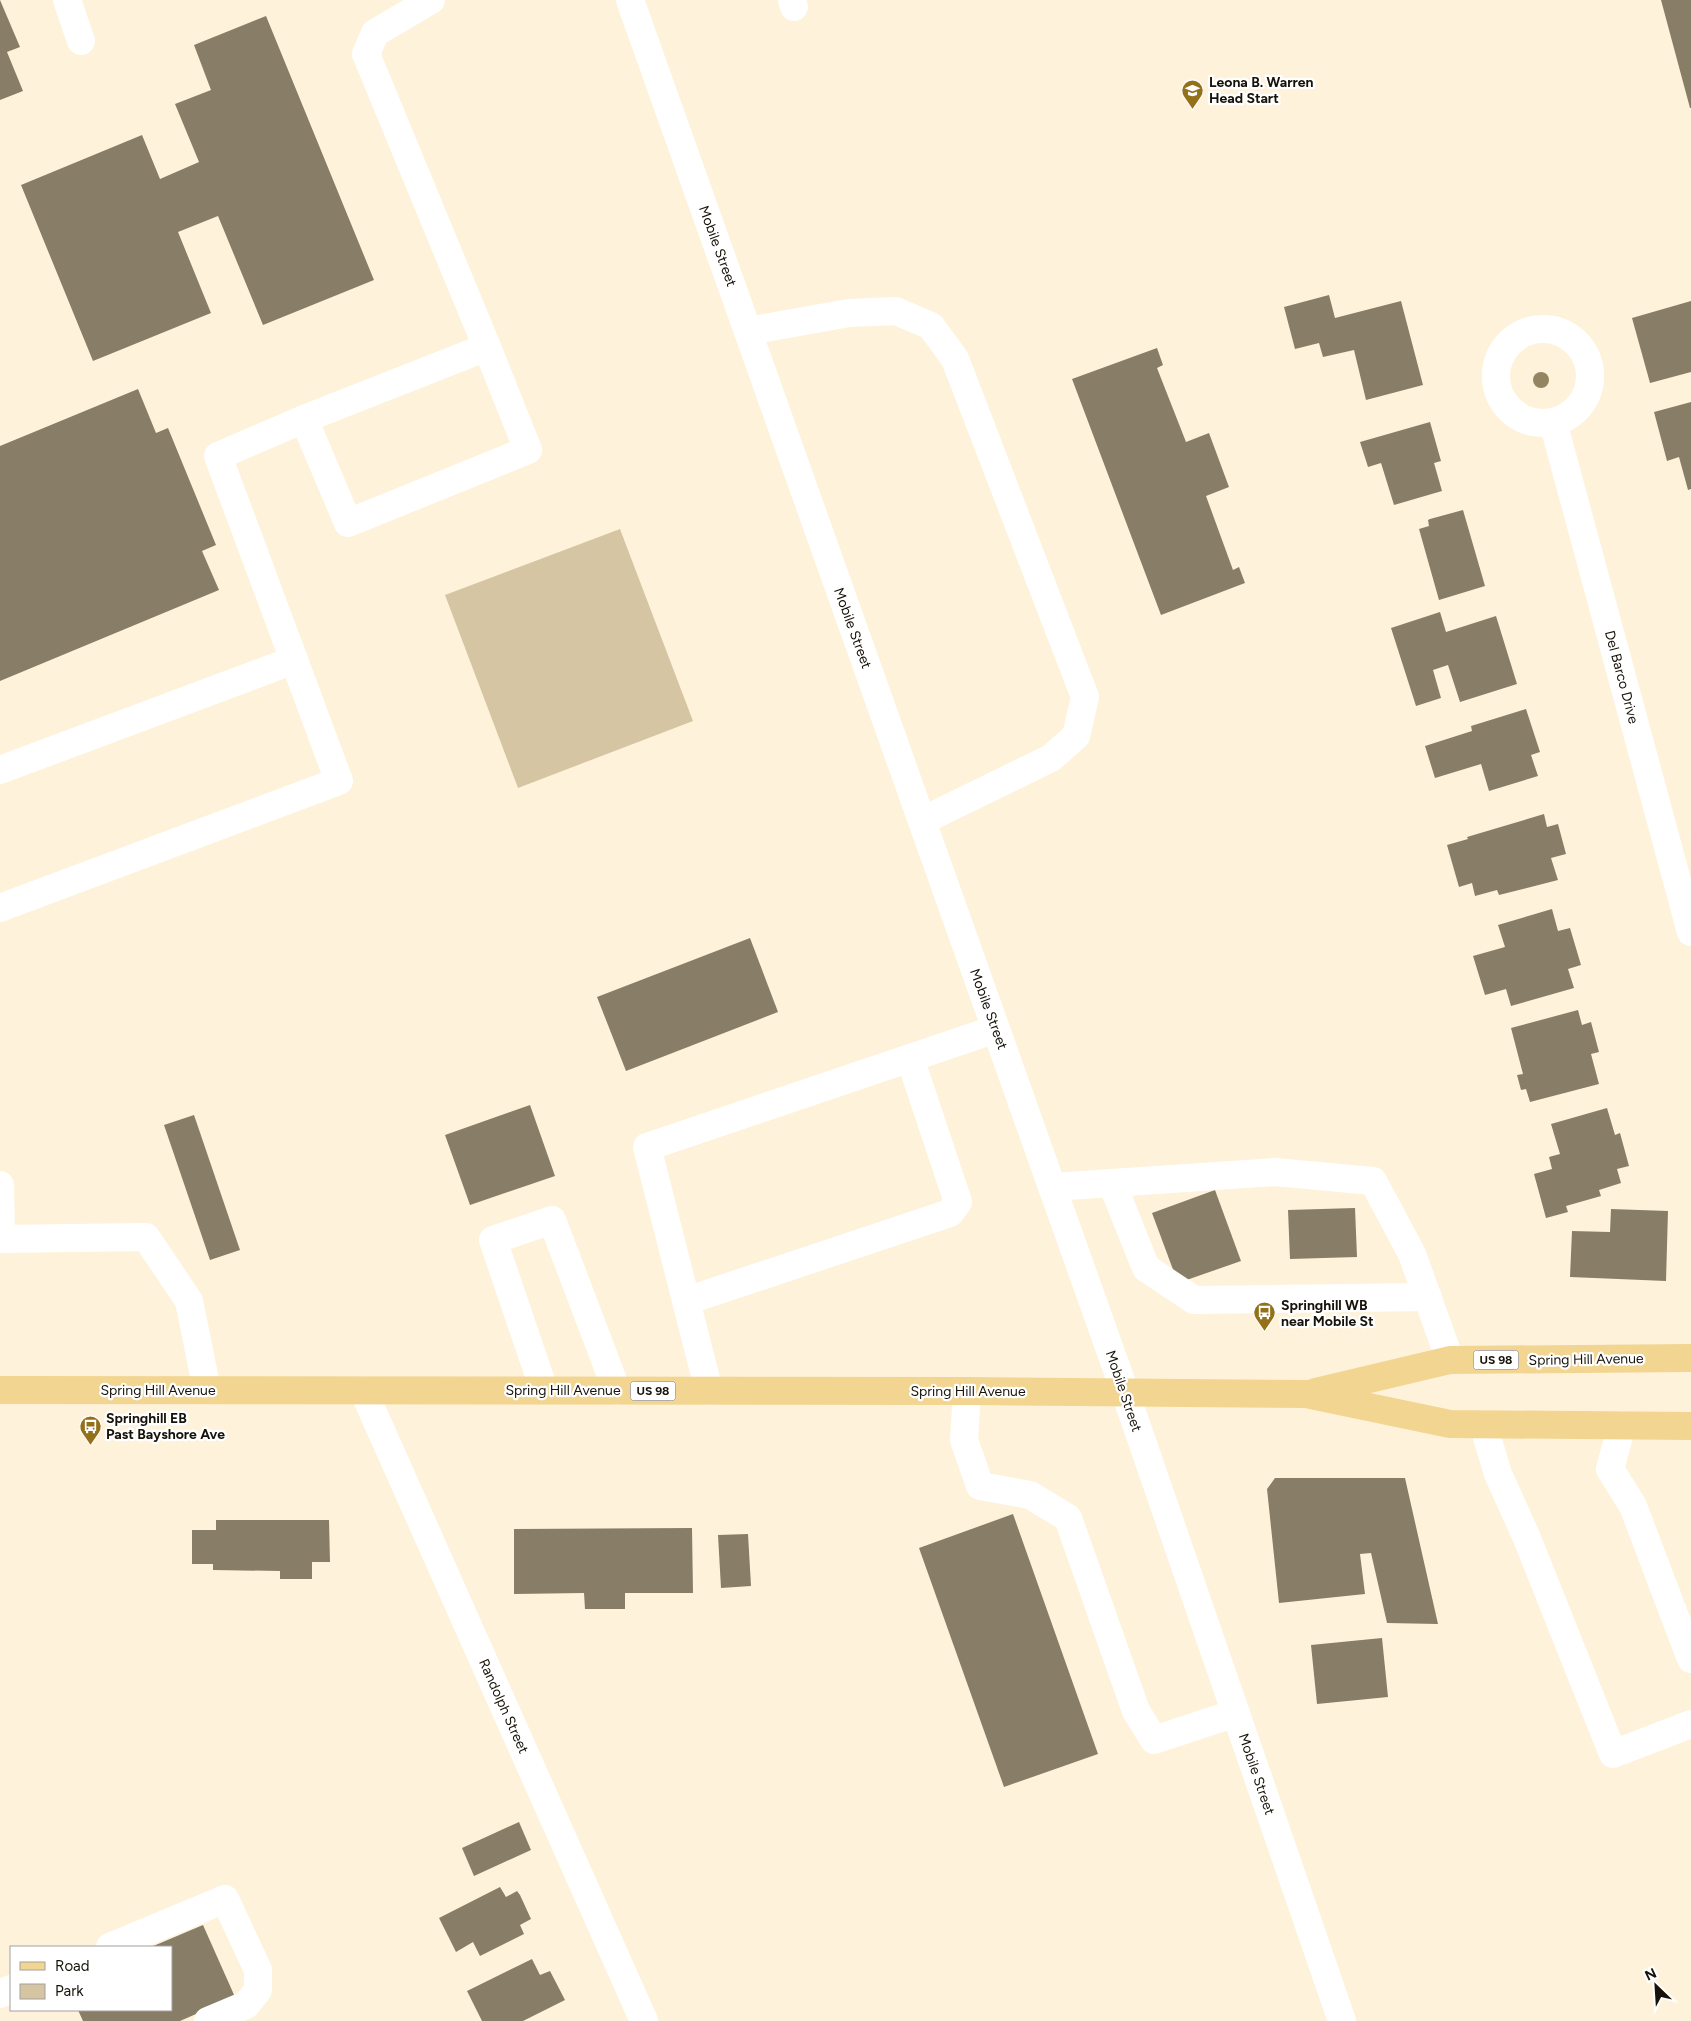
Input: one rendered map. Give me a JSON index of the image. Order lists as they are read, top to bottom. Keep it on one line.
{"streets":{"main road":["Spring Hill Avenue","US 98"],"street":["Mobile Street","Del Barco Drive","Randolph Street"]},"crossings":[["Mobile Street","Spring Hill Avenue"],["Spring Hill Avenue","Randolph Street"]],"places":{"school or university":["Leona B. Warren Head Start"],"bus stop":["Springhill WB near Mobile St","Springhill EB Past Bayshore Ave"]},"legend":["Road","Park"],"north":"top left"}
